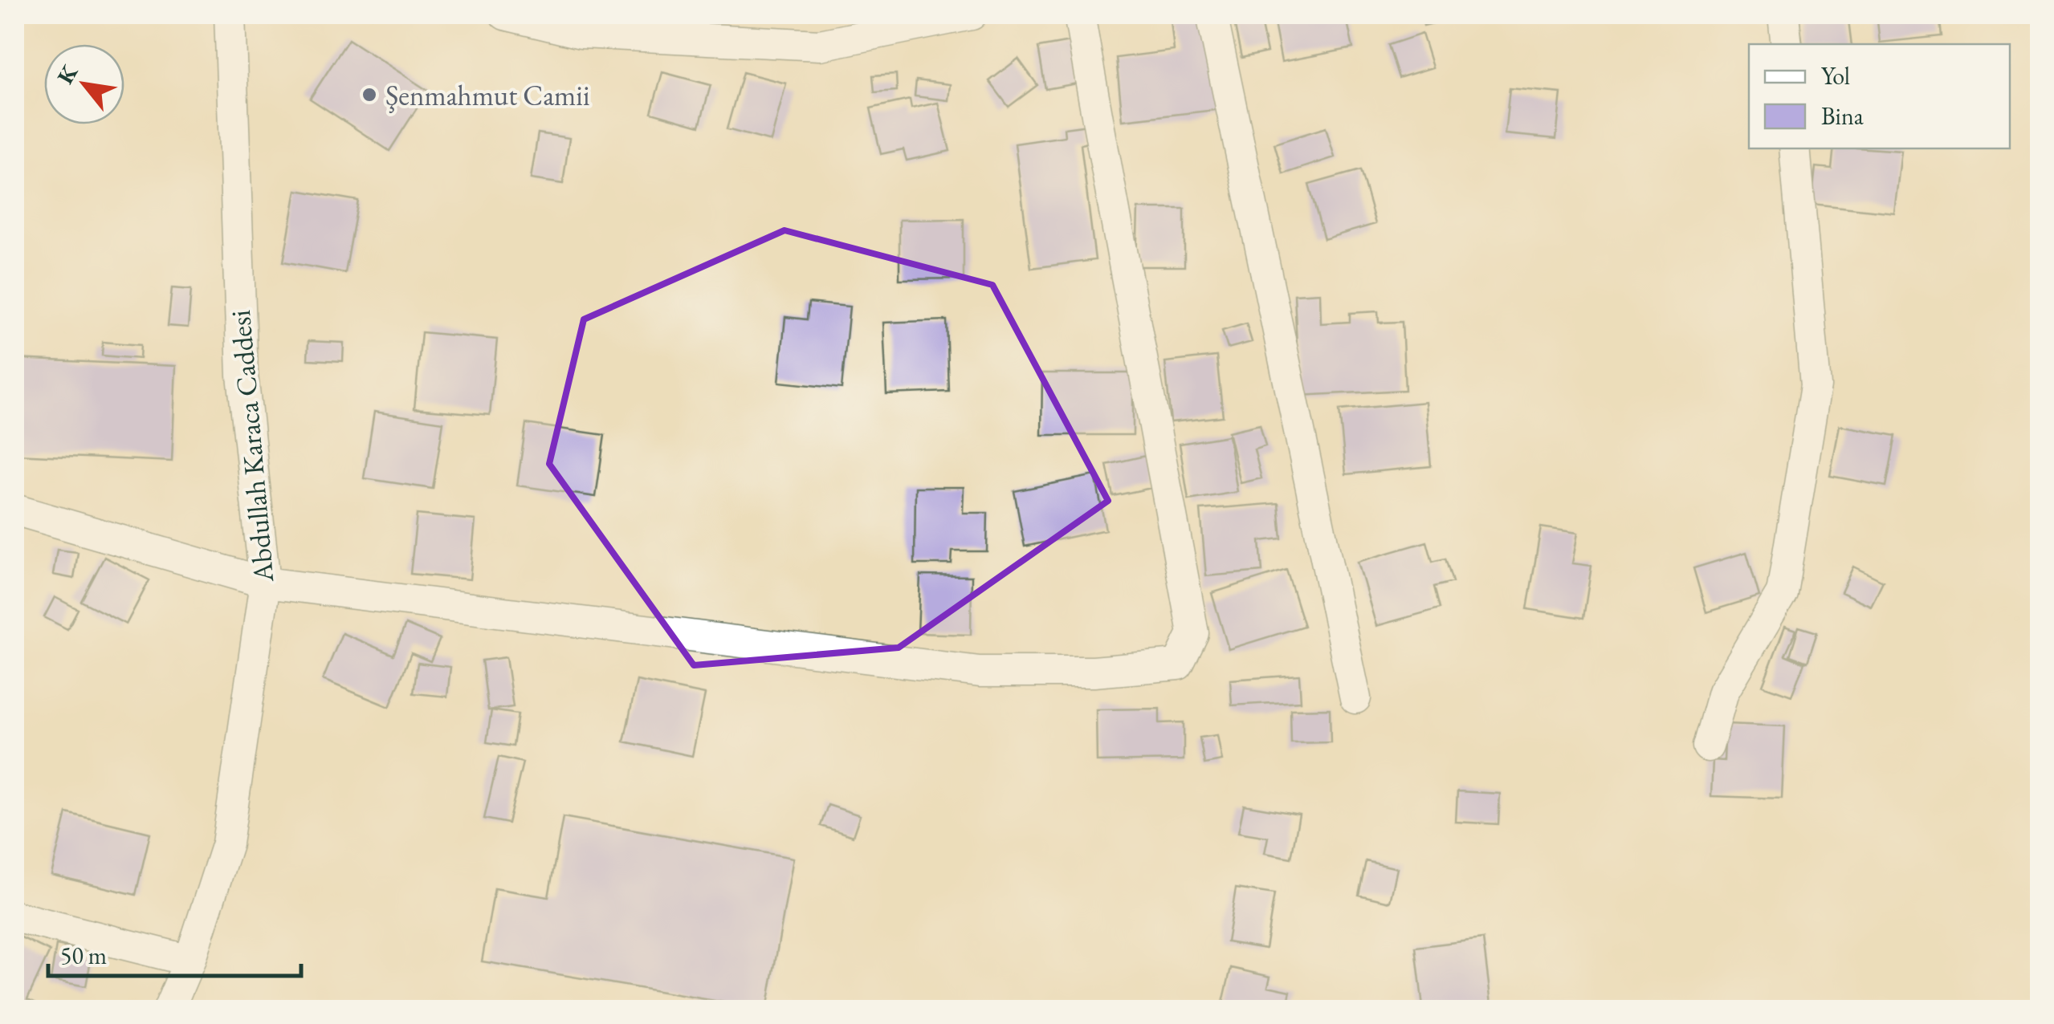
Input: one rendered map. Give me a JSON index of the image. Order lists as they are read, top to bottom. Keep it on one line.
{"streets":{"street":["Abdullah Karaca Caddesi"]},"places":["Şenmahmut Camii"],"legend":["Yol","Bina"],"scale_bar":"50 m","north":"top left"}
